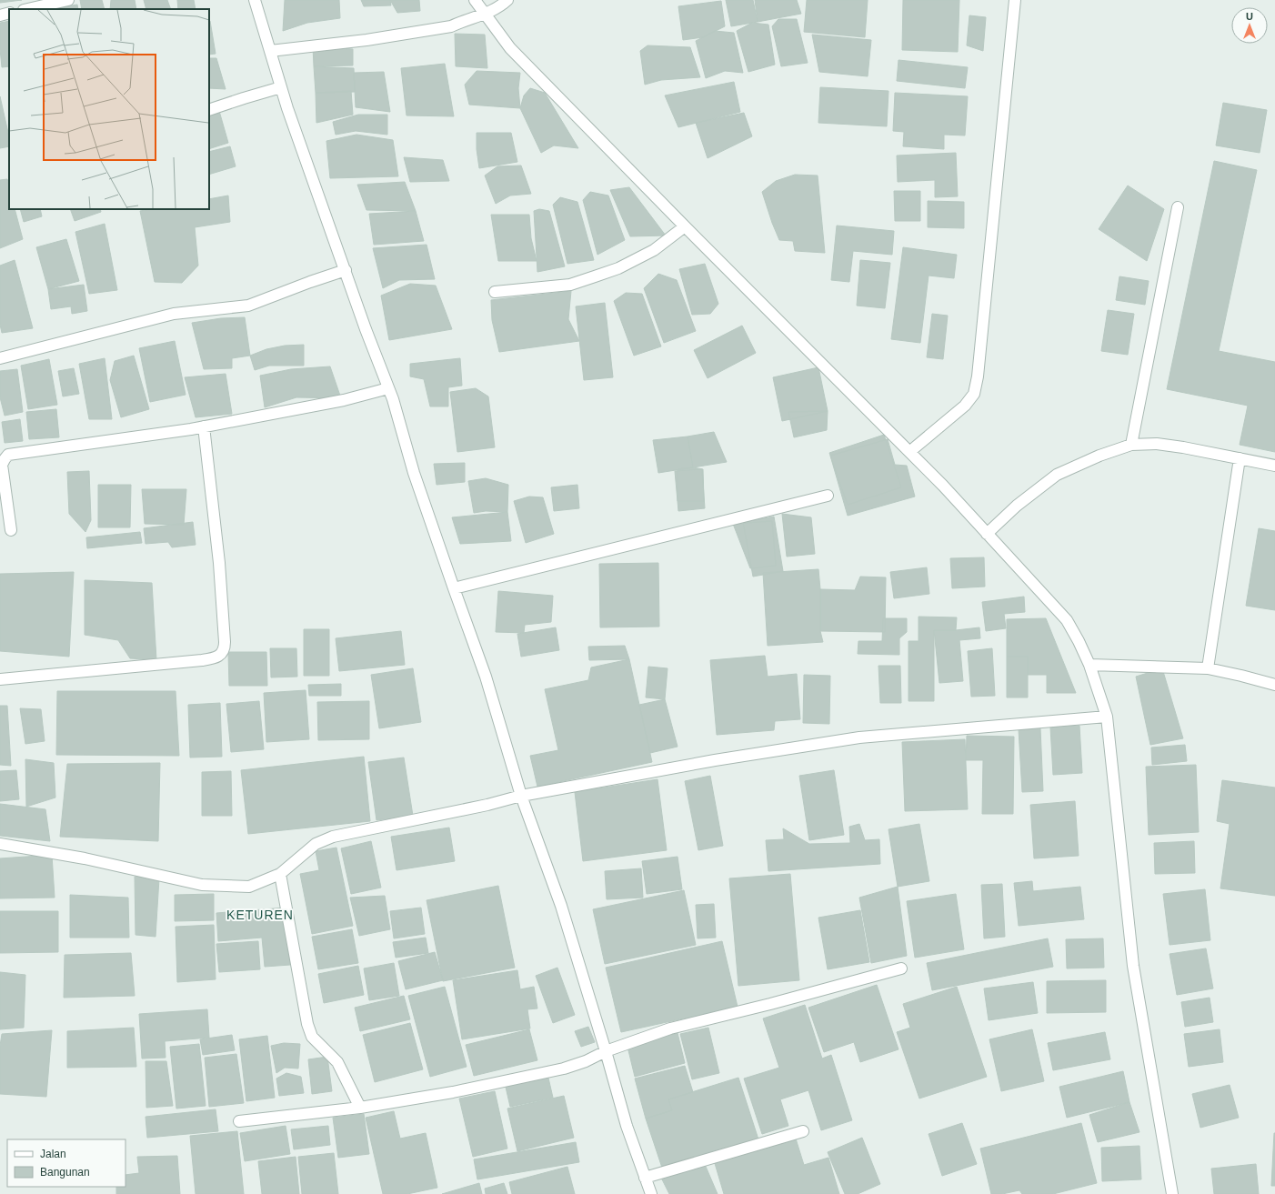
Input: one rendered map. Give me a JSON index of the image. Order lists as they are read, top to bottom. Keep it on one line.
{"districts":["KETUREN"],"legend":["Jalan","Bangunan"],"north":"top"}
